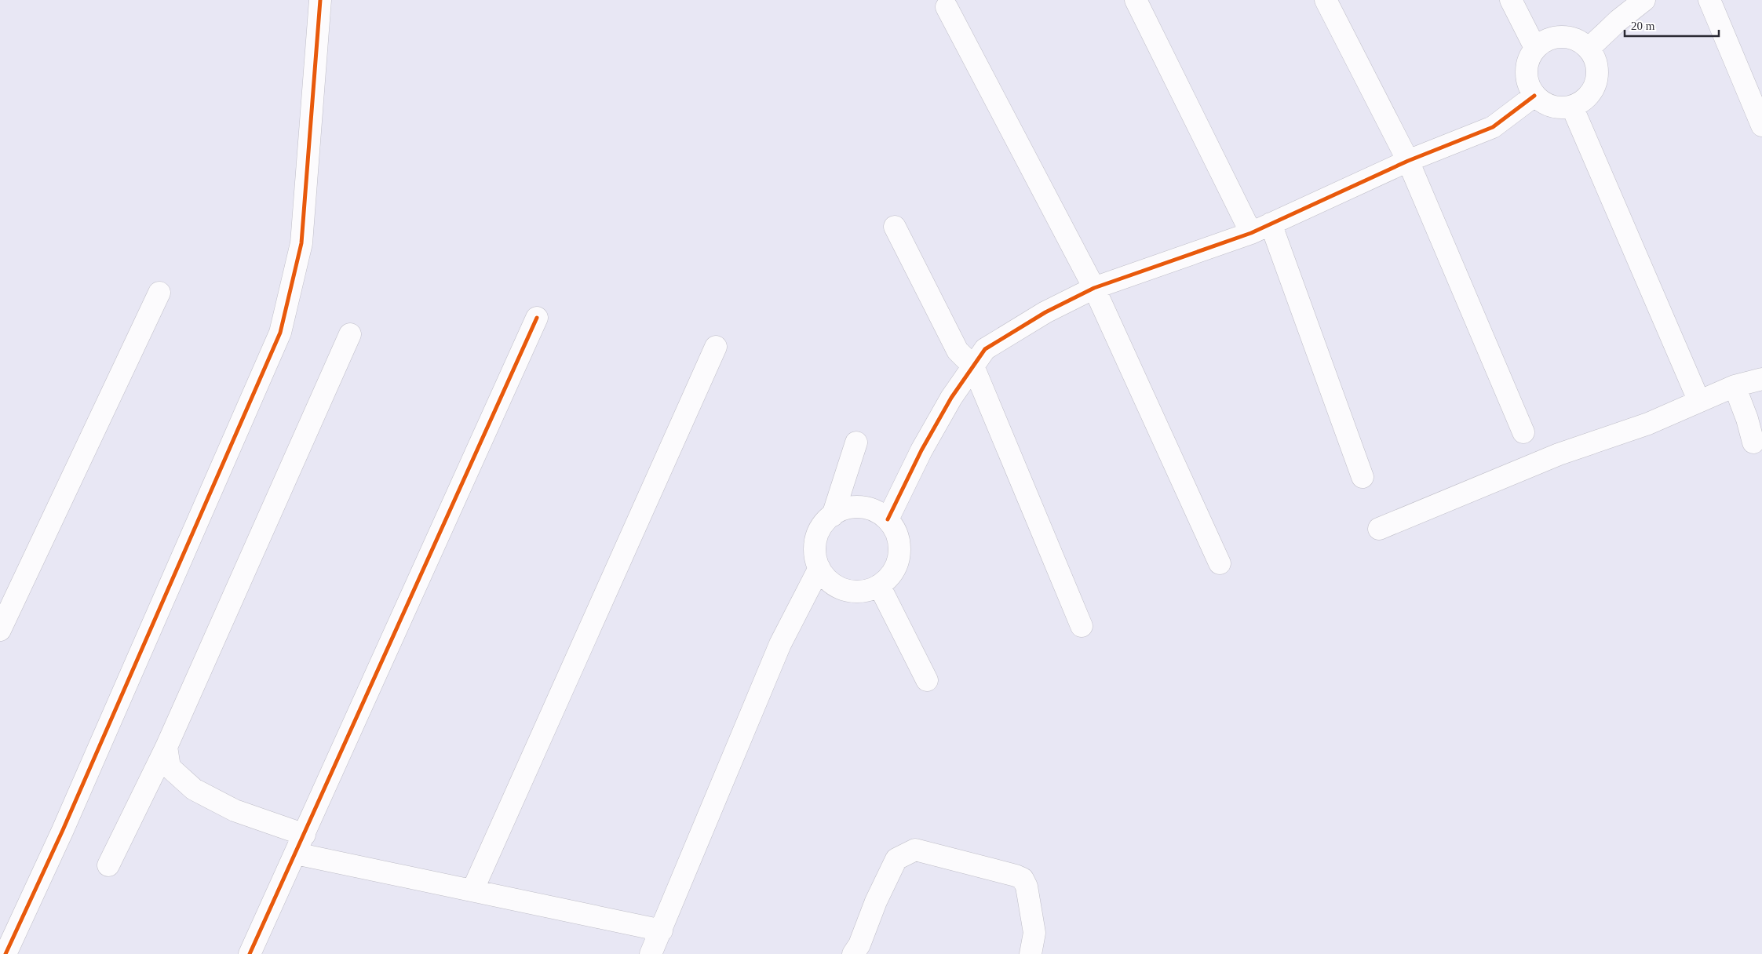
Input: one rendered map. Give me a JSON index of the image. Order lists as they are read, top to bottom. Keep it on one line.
{"scale_bar":"20 m"}
